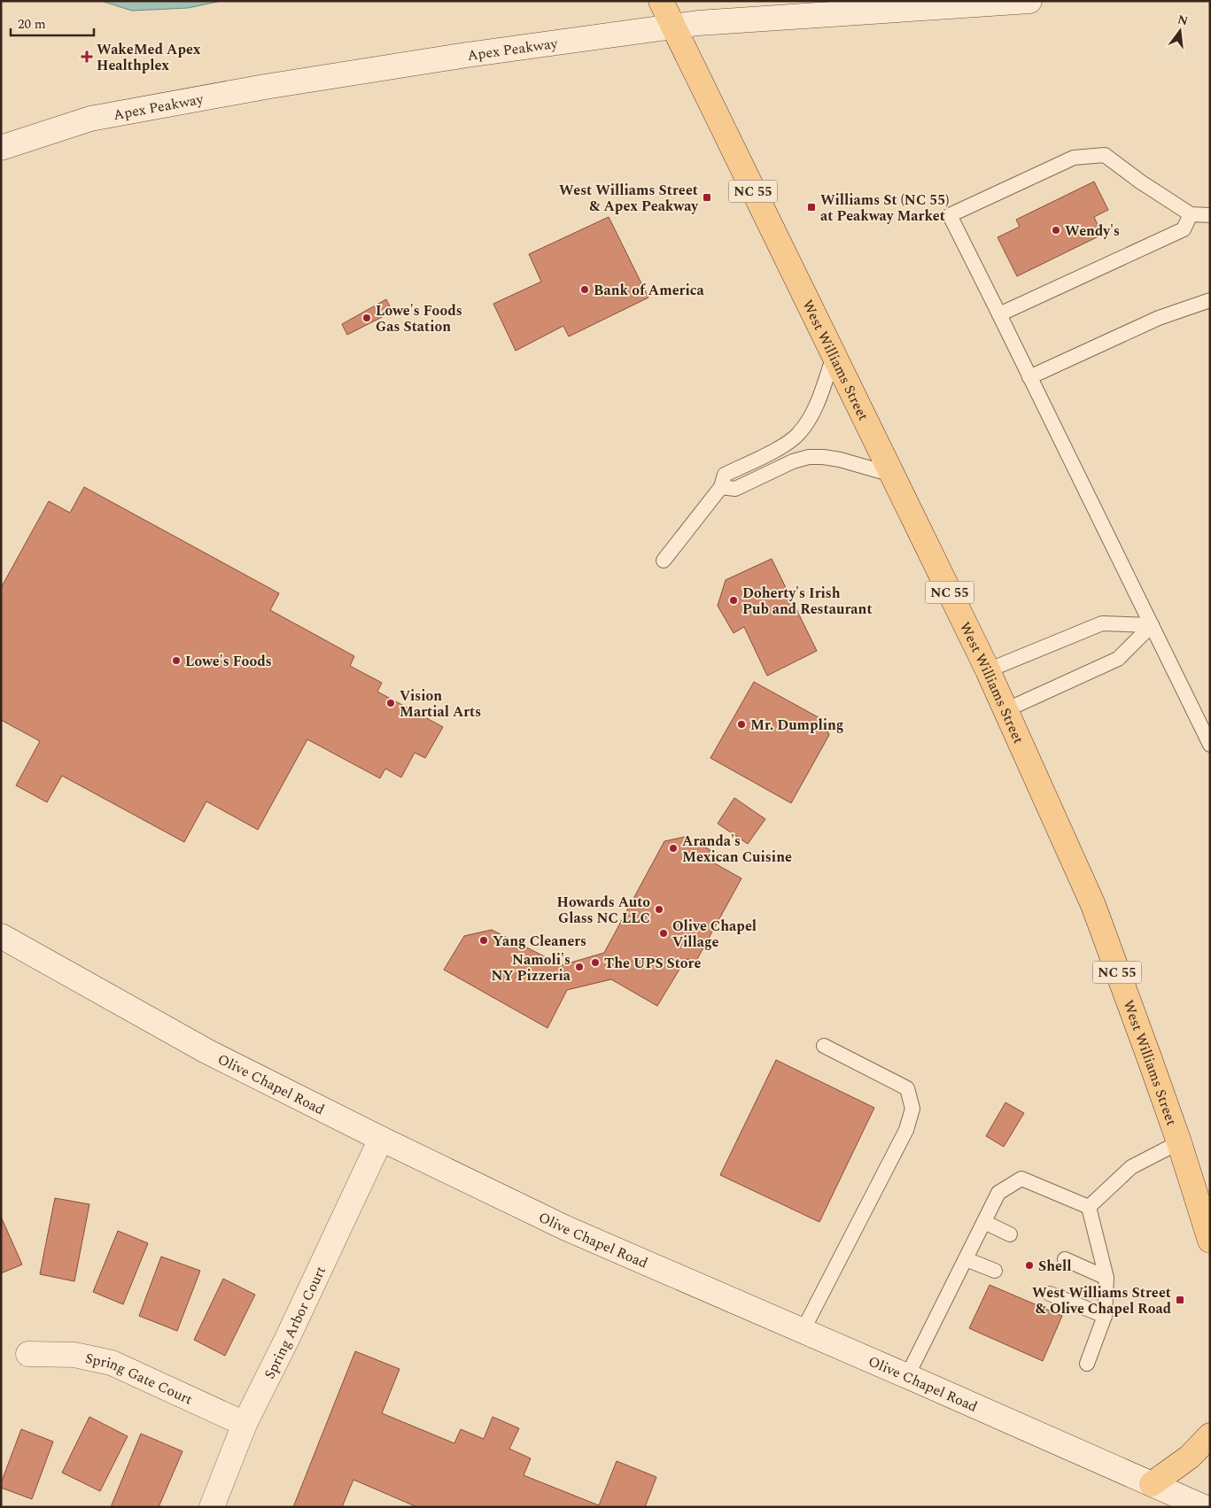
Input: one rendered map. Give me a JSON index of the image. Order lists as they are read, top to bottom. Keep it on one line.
{"streets":{"main road":["Apex Peakway","NC 55","West Williams Street","Olive Chapel Road","Spring Arbor Court","Spring Gate Court"]},"crossings":[["Apex Peakway","West Williams Street"],["Olive Chapel Road","Spring Arbor Court"],["Spring Arbor Court","Spring Gate Court"]],"places":{"health":["WakeMed Apex Healthplex"],"transit":["West Williams Street & Apex Peakway","Williams St (NC 55) at Peakway Market","West Williams Street & Olive Chapel Road"],"other":["Wendy's","Bank of America","Lowe's Foods Gas Station","Doherty's Irish Pub and Restaurant","Lowe's Foods","Vision Martial Arts","Mr. Dumpling","Aranda's Mexican Cuisine","Howards Auto Glass NC LLC","Olive Chapel Village","Yang Cleaners","The UPS Store","Namoli's NY Pizzeria","Shell"]},"scale_bar":"20 m","north":"top"}
